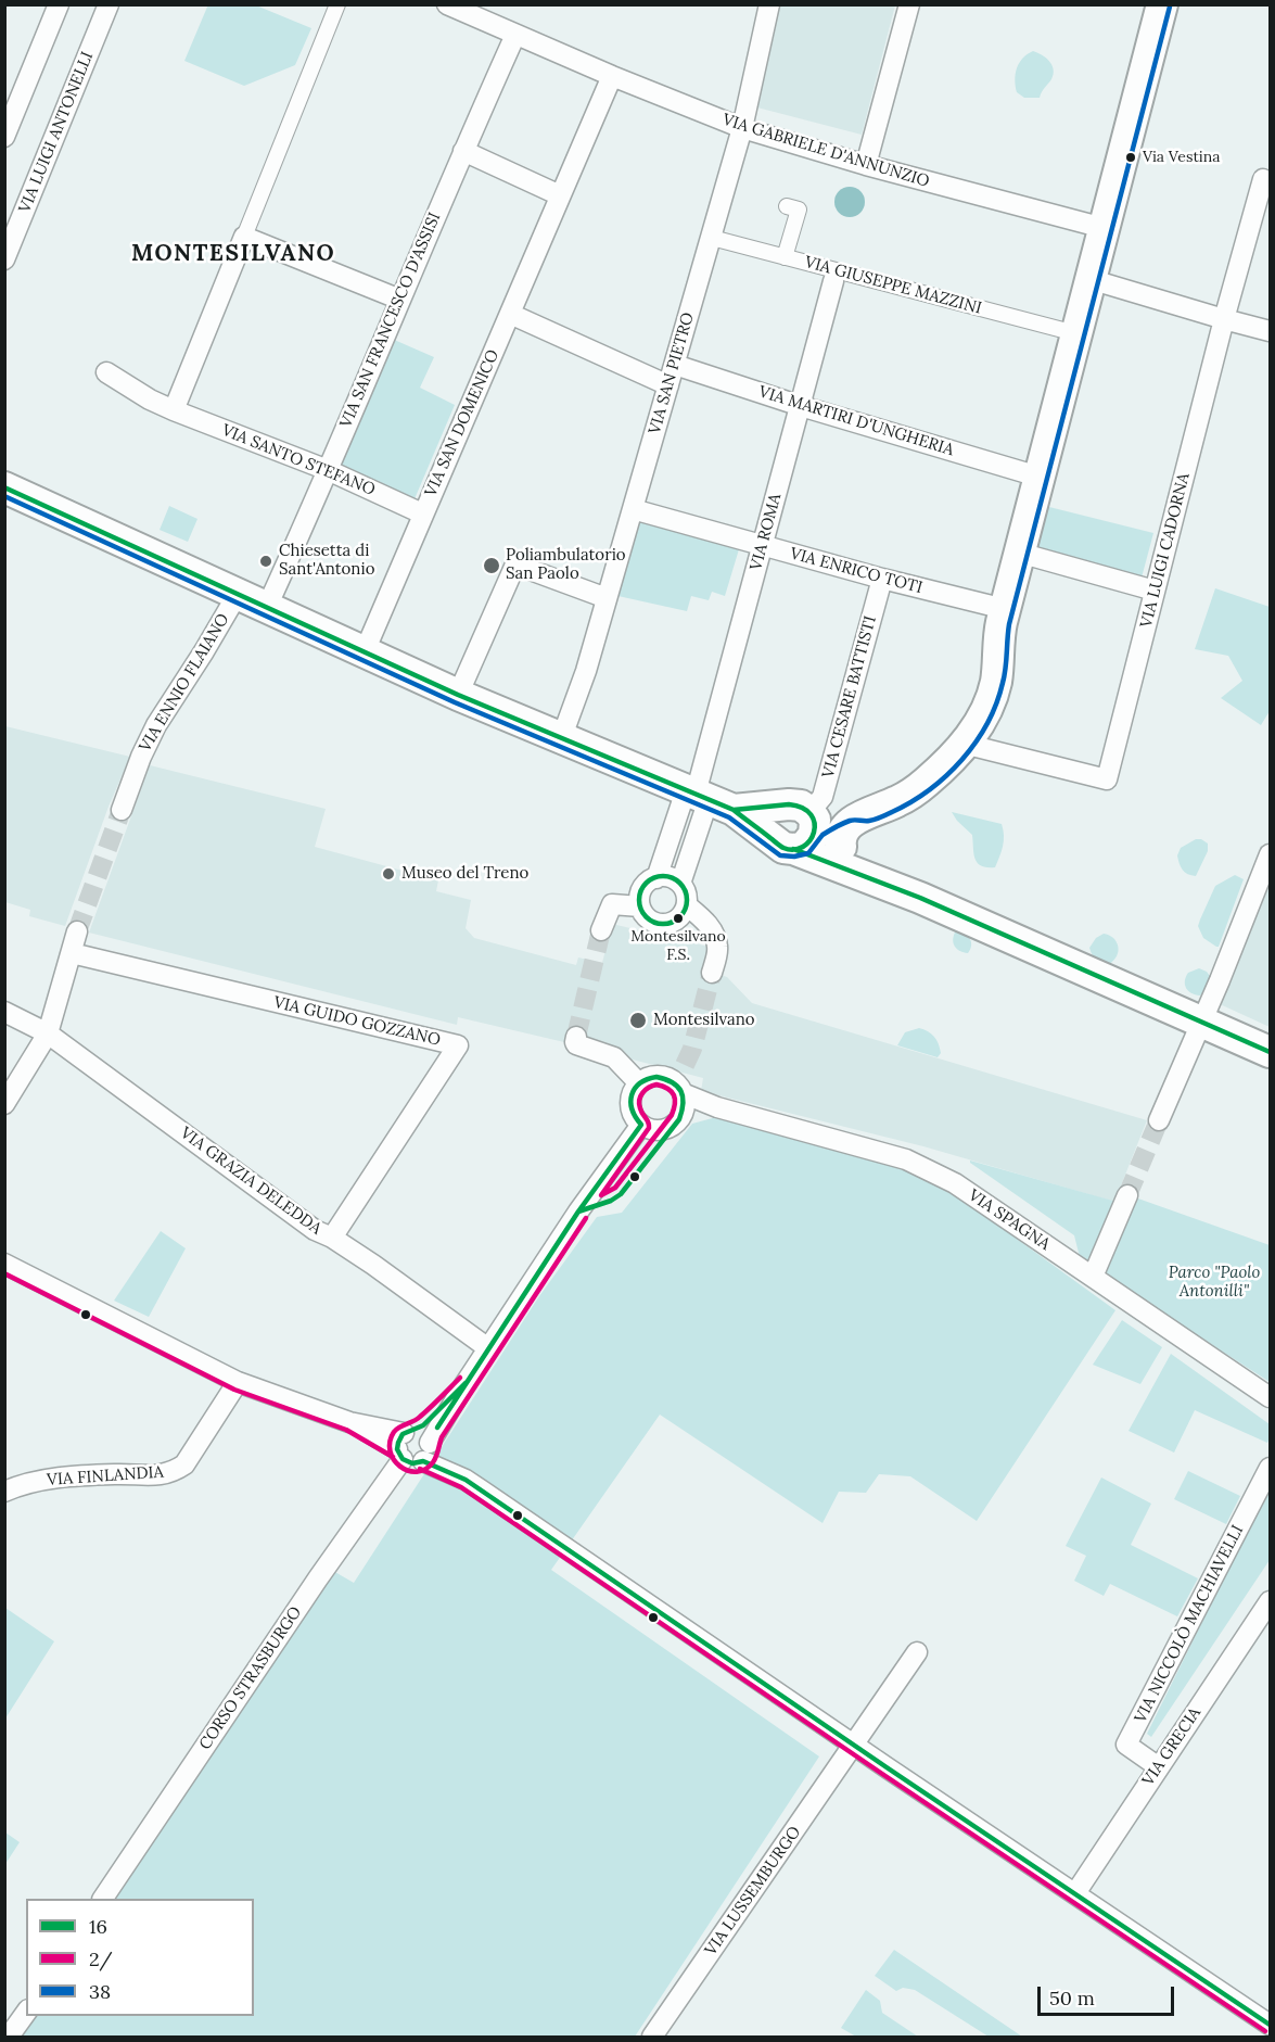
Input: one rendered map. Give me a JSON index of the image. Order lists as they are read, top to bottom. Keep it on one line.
{"streets":{"street":["VIA LUIGI ANTONELLI","VIA GABRIELE D'ANNUNZIO","VIA GIUSEPPE MAZZINI","VIA SAN FRANCESCO D'ASSISI","VIA SAN PIETRO","VIA MARTIRI D'UNGHERIA","VIA SAN DOMENICO","VIA SANTO STEFANO","VIA ROMA","VIA LUIGI CADORNA","VIA ENRICO TOTI","VIA ENNIO FLAIANO","VIA CESARE BATTISTI","VIA GUIDO GOZZANO","VIA GRAZIA DELEDDA","VIA SPAGNA","VIA FINLANDIA","VIA NICCOLÒ MACHIAVELLI","CORSO STRASBURGO","VIA GRECIA","VIA LUSSEMBURGO"]},"crossings":[["VIA GABRIELE D'ANNUNZIO","VIA SAN FRANCESCO D'ASSISI"],["VIA GABRIELE D'ANNUNZIO","VIA SAN PIETRO"],["VIA GABRIELE D'ANNUNZIO","VIA SAN DOMENICO"],["VIA GIUSEPPE MAZZINI","VIA SAN PIETRO"],["VIA GIUSEPPE MAZZINI","VIA ROMA"],["VIA SAN FRANCESCO D'ASSISI","VIA SANTO STEFANO"],["VIA SAN PIETRO","VIA MARTIRI D'UNGHERIA"],["VIA SAN PIETRO","VIA ENRICO TOTI"],["VIA MARTIRI D'UNGHERIA","VIA ROMA"],["VIA SAN DOMENICO","VIA SANTO STEFANO"],["VIA ROMA","VIA ENRICO TOTI"],["VIA ENRICO TOTI","VIA CESARE BATTISTI"],["VIA GUIDO GOZZANO","VIA GRAZIA DELEDDA"],["VIA GRAZIA DELEDDA","CORSO STRASBURGO"],["VIA SPAGNA","CORSO STRASBURGO"],["VIA NICCOLÒ MACHIAVELLI","VIA GRECIA"]],"districts":["MONTESILVANO"],"parks":["Parco \"Paolo Antonilli\""],"places":["Via Vestina","Chiesetta di Sant'Antonio","Poliambulatorio San Paolo","Museo del Treno","Montesilvano F.S.","Montesilvano"],"lines":["transit line 38","transit line 16","transit line 2/"],"legend":["16","2/","38"],"scale_bar":"50 m"}
